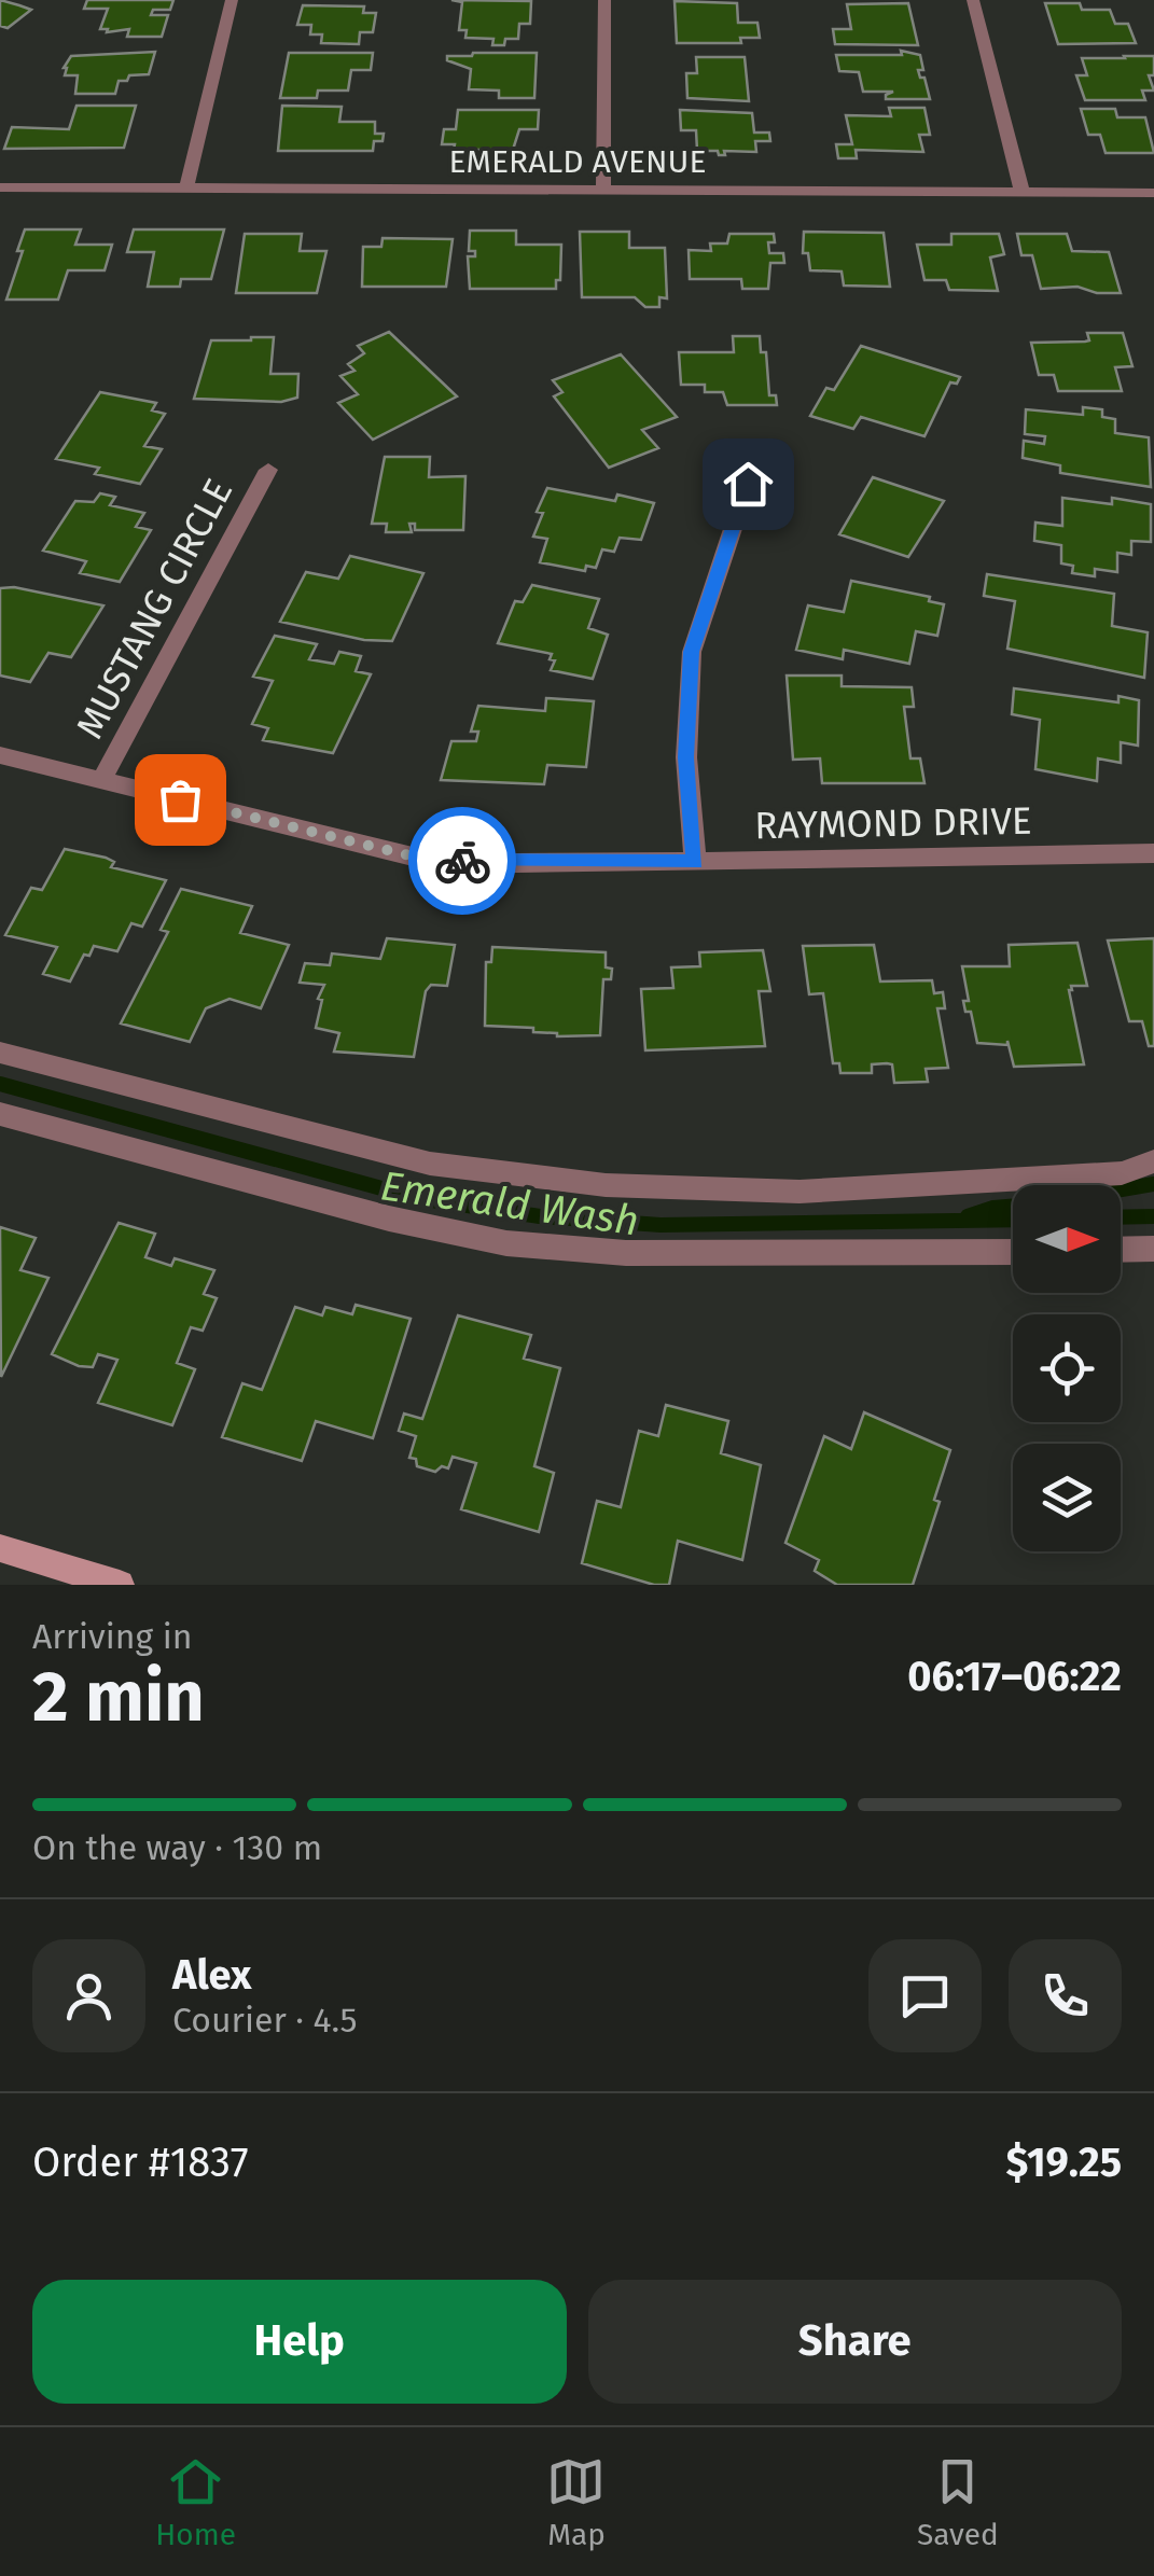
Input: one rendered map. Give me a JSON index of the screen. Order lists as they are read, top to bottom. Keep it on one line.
{"streets":{"street":["EMERALD AVENUE","MUSTANG CIRCLE","RAYMOND DRIVE"]},"crossings":[["MUSTANG CIRCLE","RAYMOND DRIVE"]],"water":["Emerald Wash"],"north":"right","page":{"heading":["2 min","Arriving in","06:17–06:22"],"panel":["Alex","Courier · 4.5","Order #1837","$19.25"],"bar":"On the way · 130 m","buttons":["Help","Share"],"tabs":["Home","Map","Saved"]}}
